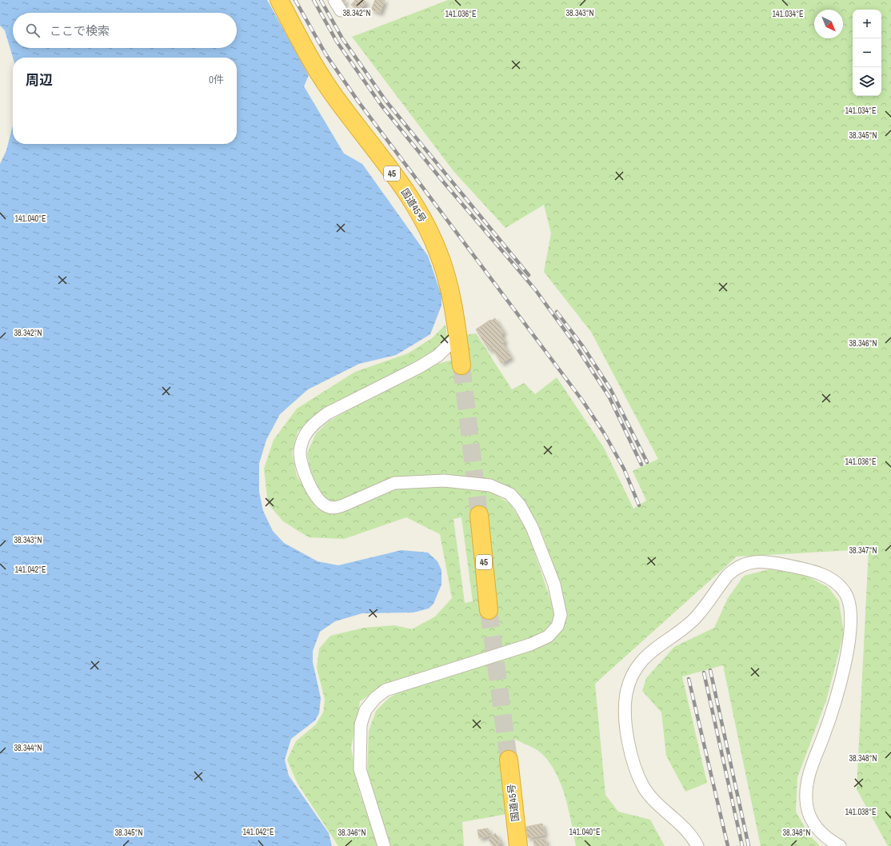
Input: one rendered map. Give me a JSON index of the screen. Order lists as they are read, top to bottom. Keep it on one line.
{"streets":{"highway":["45","国道45号"]},"north":"bottom right","page":{"map_buttons":["+","−"],"search":"ここで検索","heading":["周辺","0件"]},"coordinates":["38.342°N","38.343°N","141.036°E","141.034°E","38.345°N","141.040°E","38.346°N","38.347°N","141.042°E","38.344°N","38.348°N","141.038°E"]}
